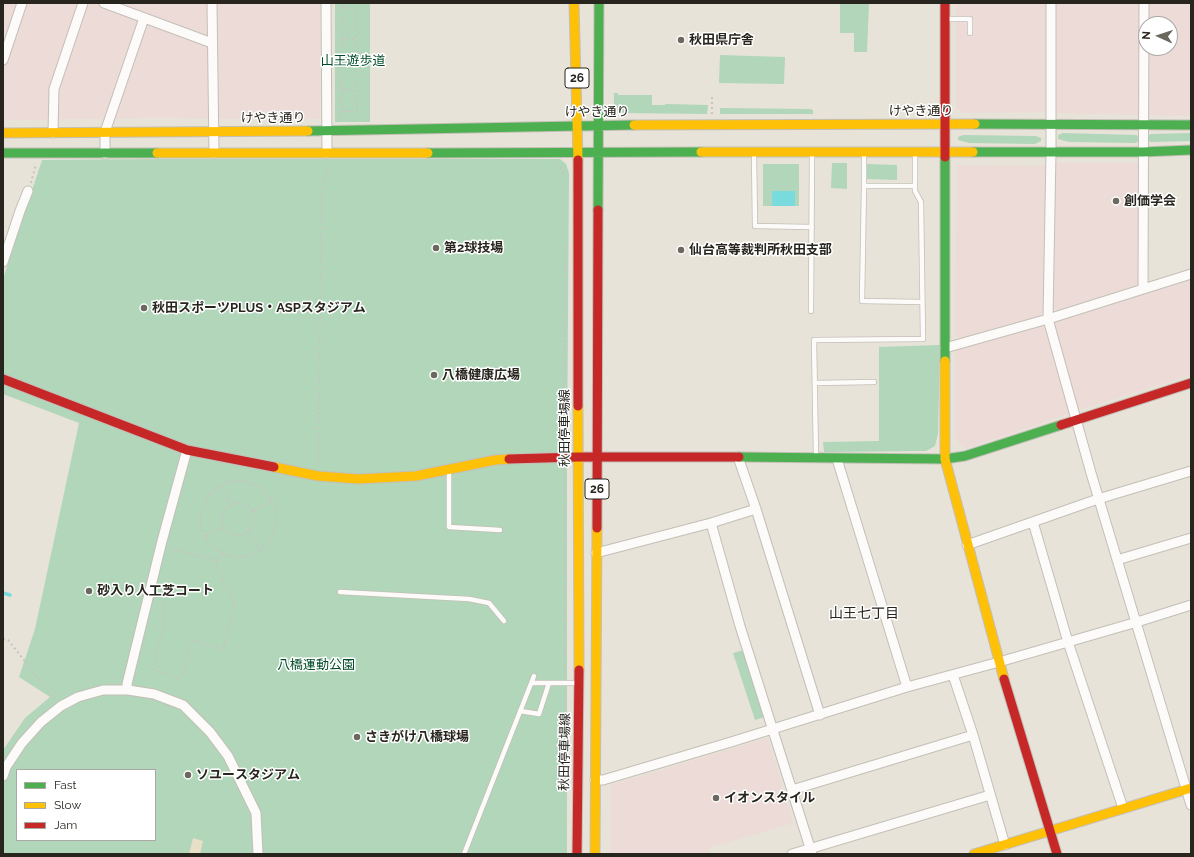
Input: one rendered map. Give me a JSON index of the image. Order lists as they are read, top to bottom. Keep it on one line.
{"streets":{"street":["26","けやき通り","秋田停車場線"]},"crossings":[["26","けやき通り"],["けやき通り","秋田停車場線"]],"districts":["山王七丁目"],"parks":["山王遊歩道","八橋運動公園"],"places":["秋田県庁舎","創価学会","第2球技場","仙台高等裁判所秋田支部","秋田スポーツPLUS・ASPスタジアム","八橋健康広場","砂入り人工芝コート","さきがけ八橋球場","ソユースタジアム","イオンスタイル"],"legend":["Fast","Slow","Jam"],"north":"left"}
